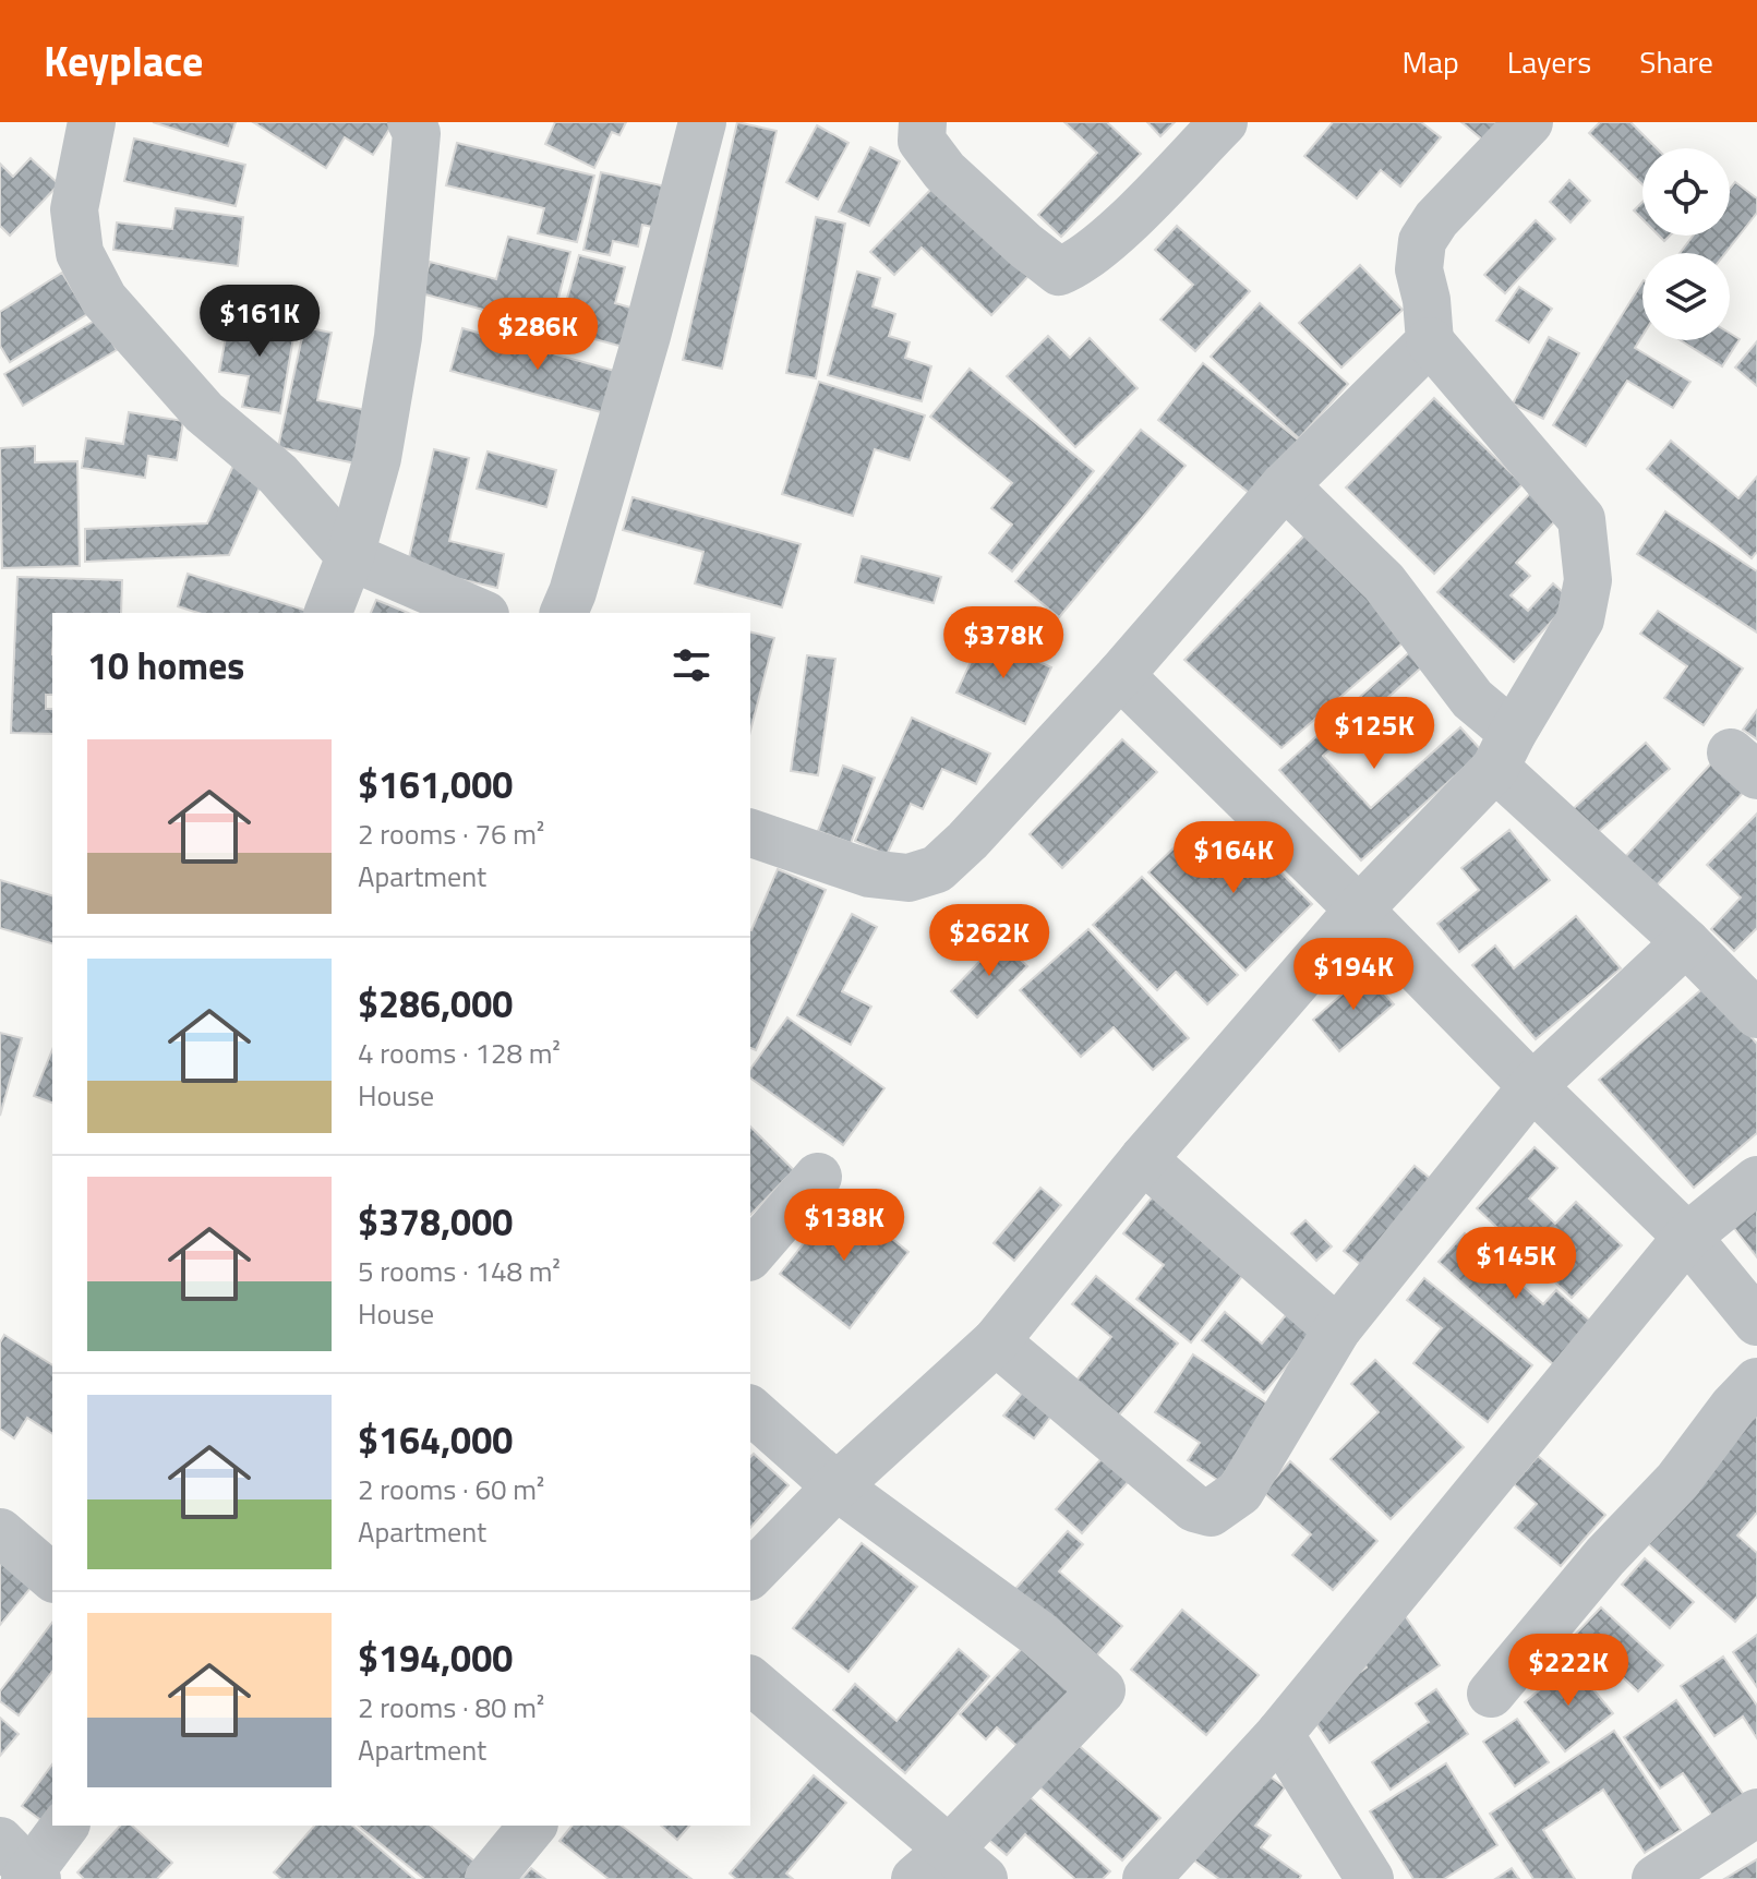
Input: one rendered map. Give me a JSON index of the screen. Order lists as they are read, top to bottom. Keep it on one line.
{"page":{"header":"Keyplace","nav":["Map","Layers","Share"],"price":["$161K","$286K","$378K","$125K","$164K","$262K","$194K","$138K","$145K","$222K"],"heading":"10 homes","list":[{"name":"$161,000","note":"2 rooms · 76 m² · Apartment"},{"name":"$286,000","note":"4 rooms · 128 m² · House"},{"name":"$378,000","note":"5 rooms · 148 m² · House"},{"name":"$164,000","note":"2 rooms · 60 m² · Apartment"},{"name":"$194,000","note":"2 rooms · 80 m² · Apartment"}]}}
